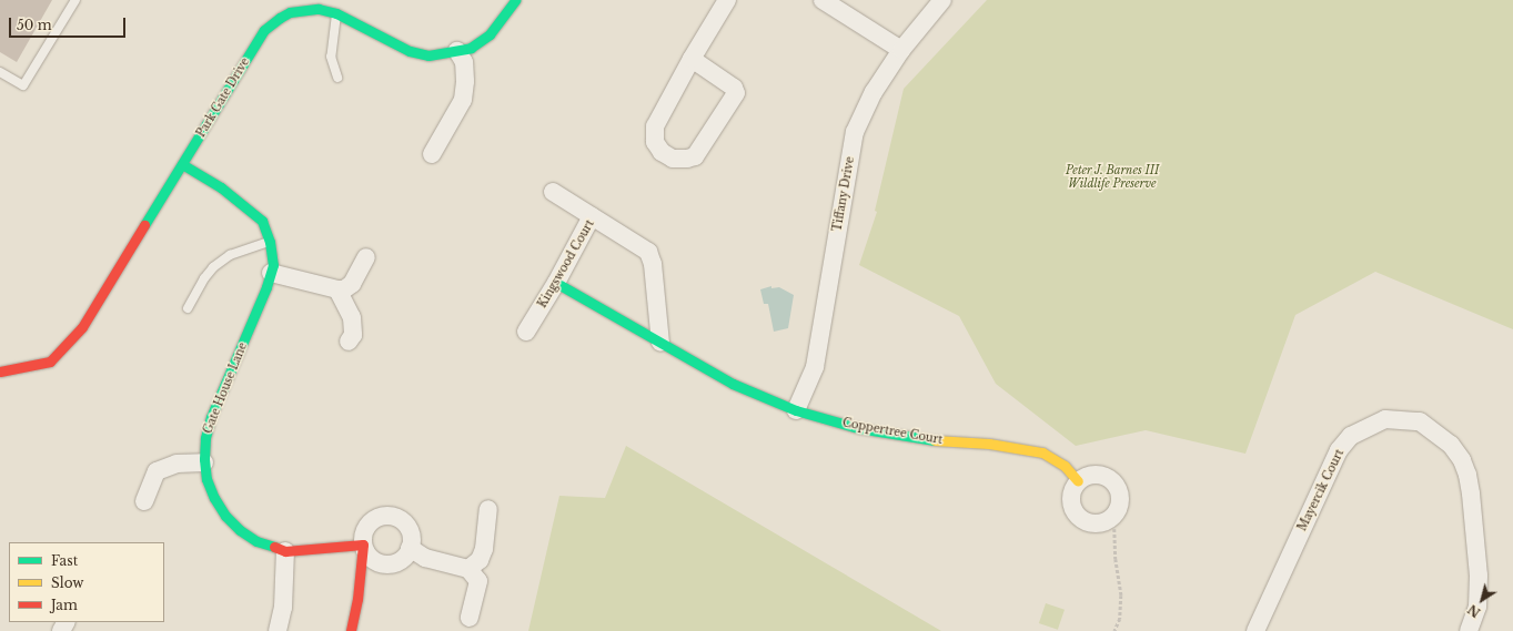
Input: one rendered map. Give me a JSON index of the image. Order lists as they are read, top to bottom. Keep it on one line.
{"streets":{"street":["Park Gate Drive","Tiffany Drive","Kingswood Court","Gate House Lane","Coppertree Court","Mayercik Court"]},"crossings":[["Park Gate Drive","Gate House Lane"],["Tiffany Drive","Coppertree Court"],["Kingswood Court","Coppertree Court"]],"parks":["Peter J. Barnes III Wildlife Preserve"],"legend":["Fast","Slow","Jam"],"scale_bar":"50 m","north":"bottom left"}
